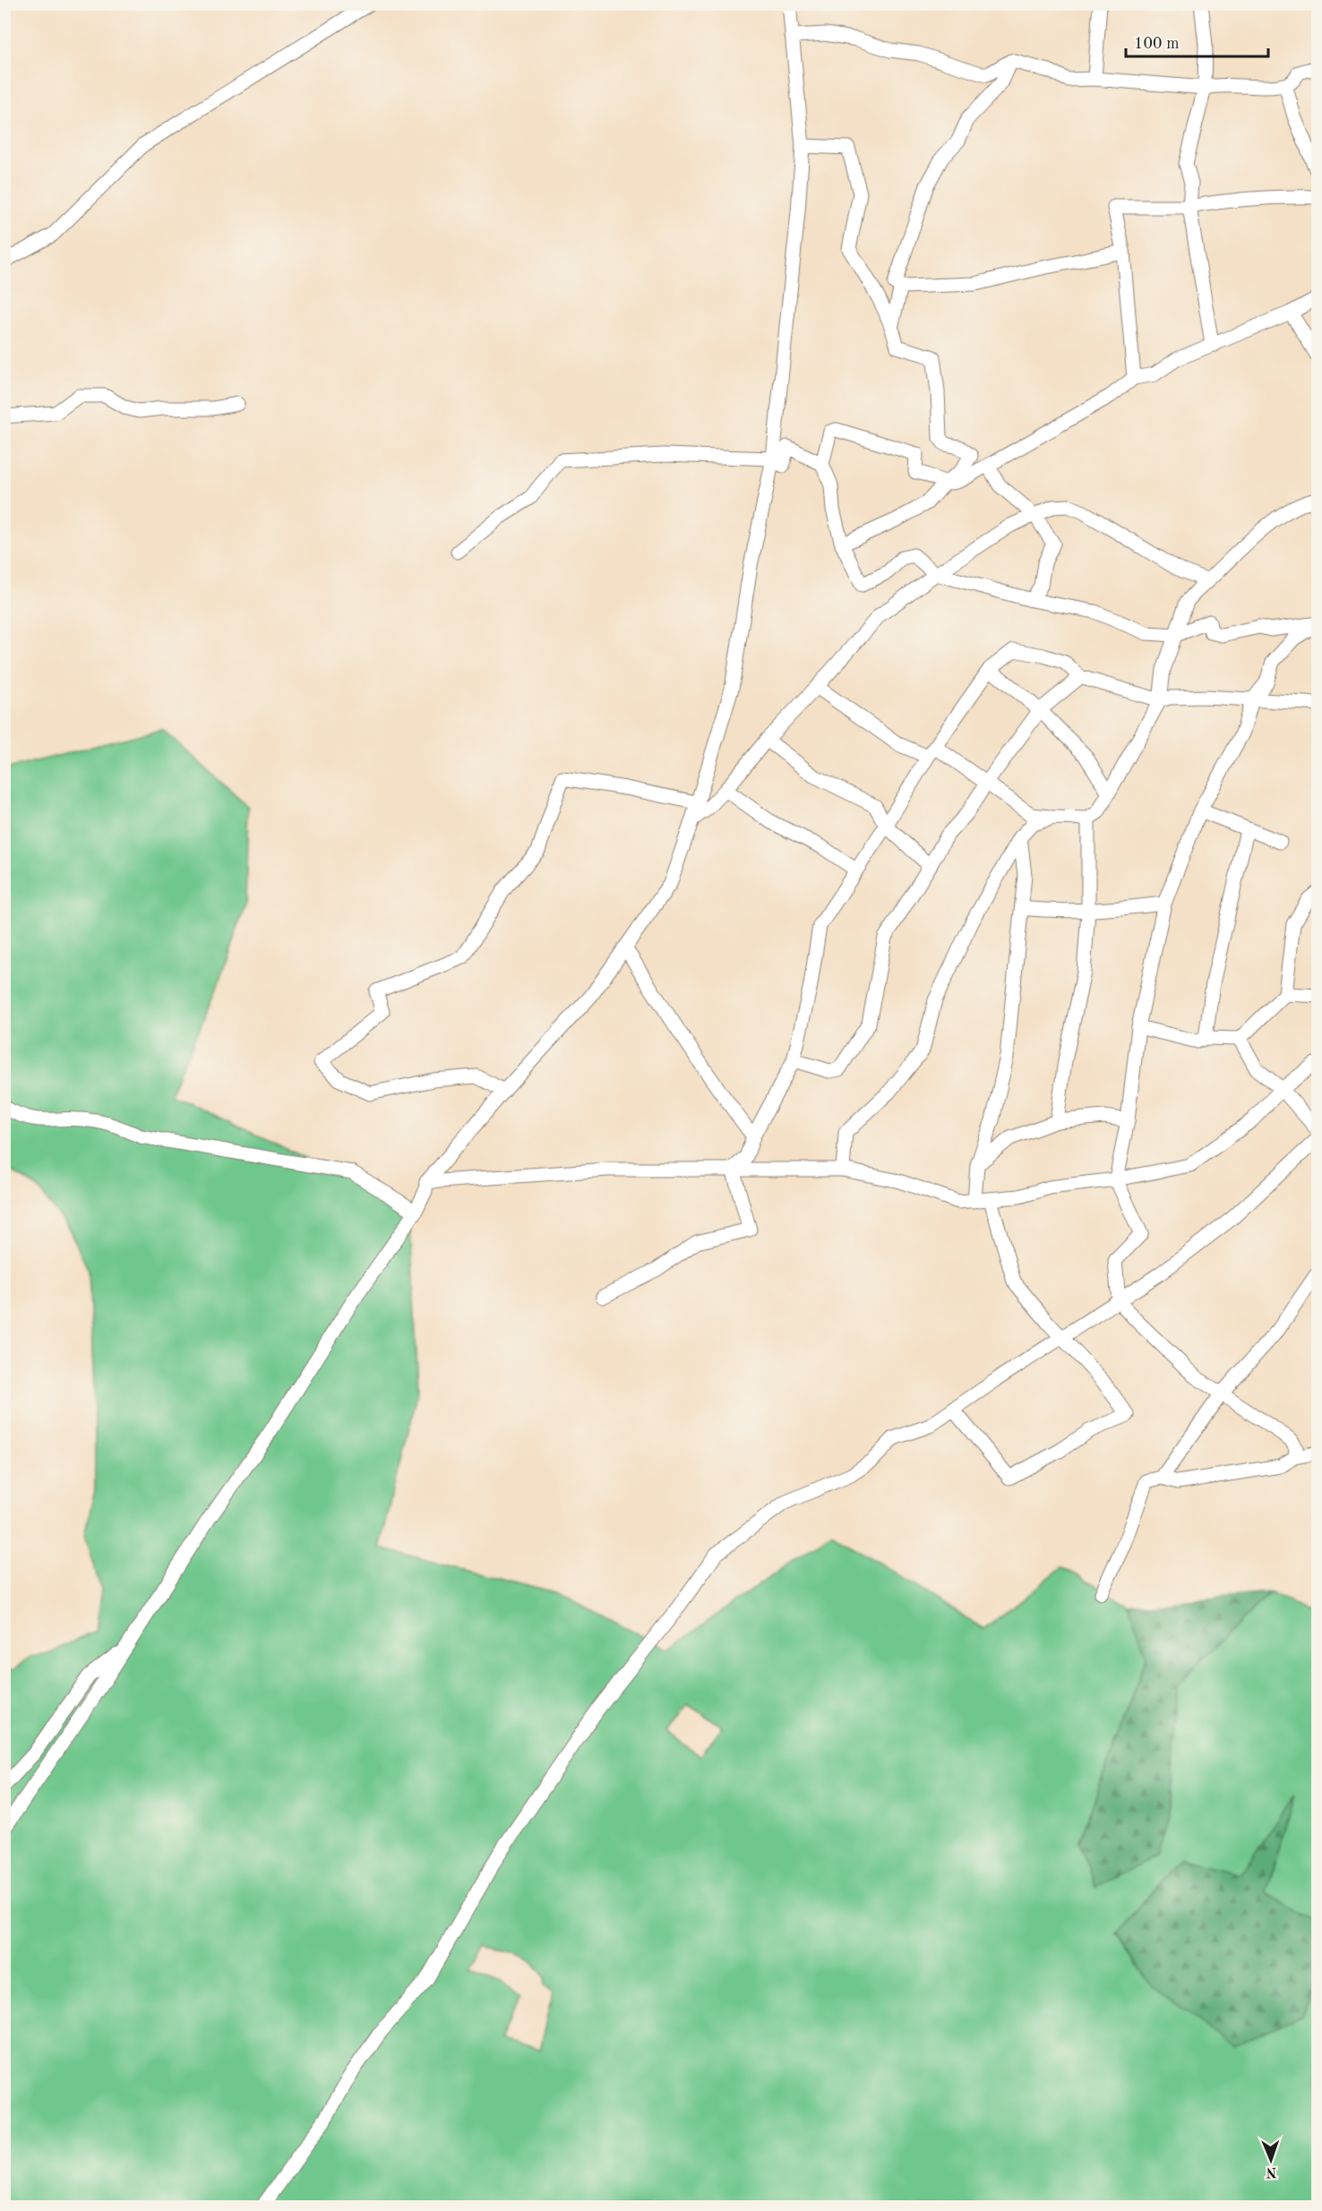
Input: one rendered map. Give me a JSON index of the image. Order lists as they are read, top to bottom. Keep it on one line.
{"scale_bar":"100 m","north":"bottom"}
